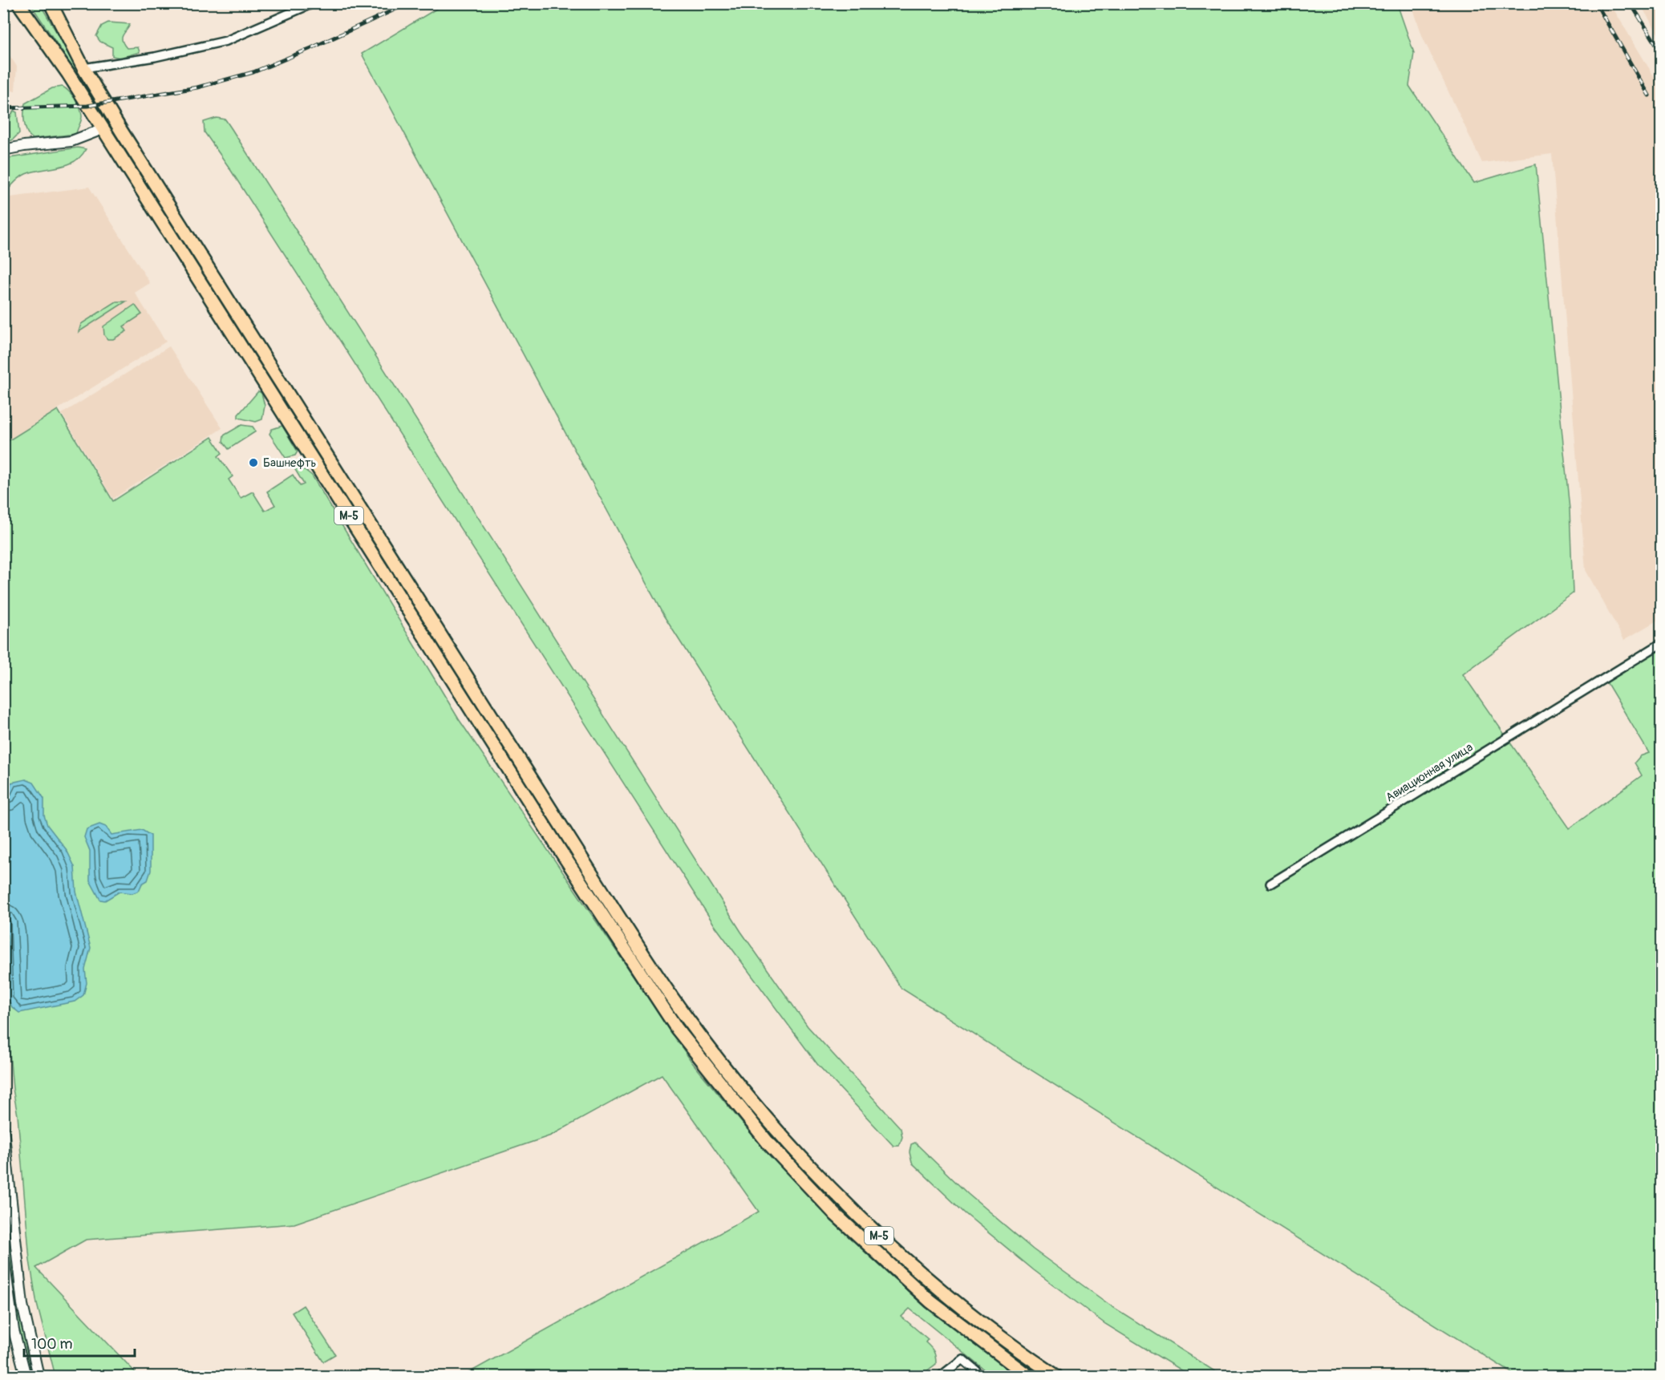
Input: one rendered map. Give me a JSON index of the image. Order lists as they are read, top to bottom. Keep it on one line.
{"streets":{"highway":["М-5"],"street":["Авиационная улица"]},"places":["Башнефть"],"scale_bar":"100 m"}
